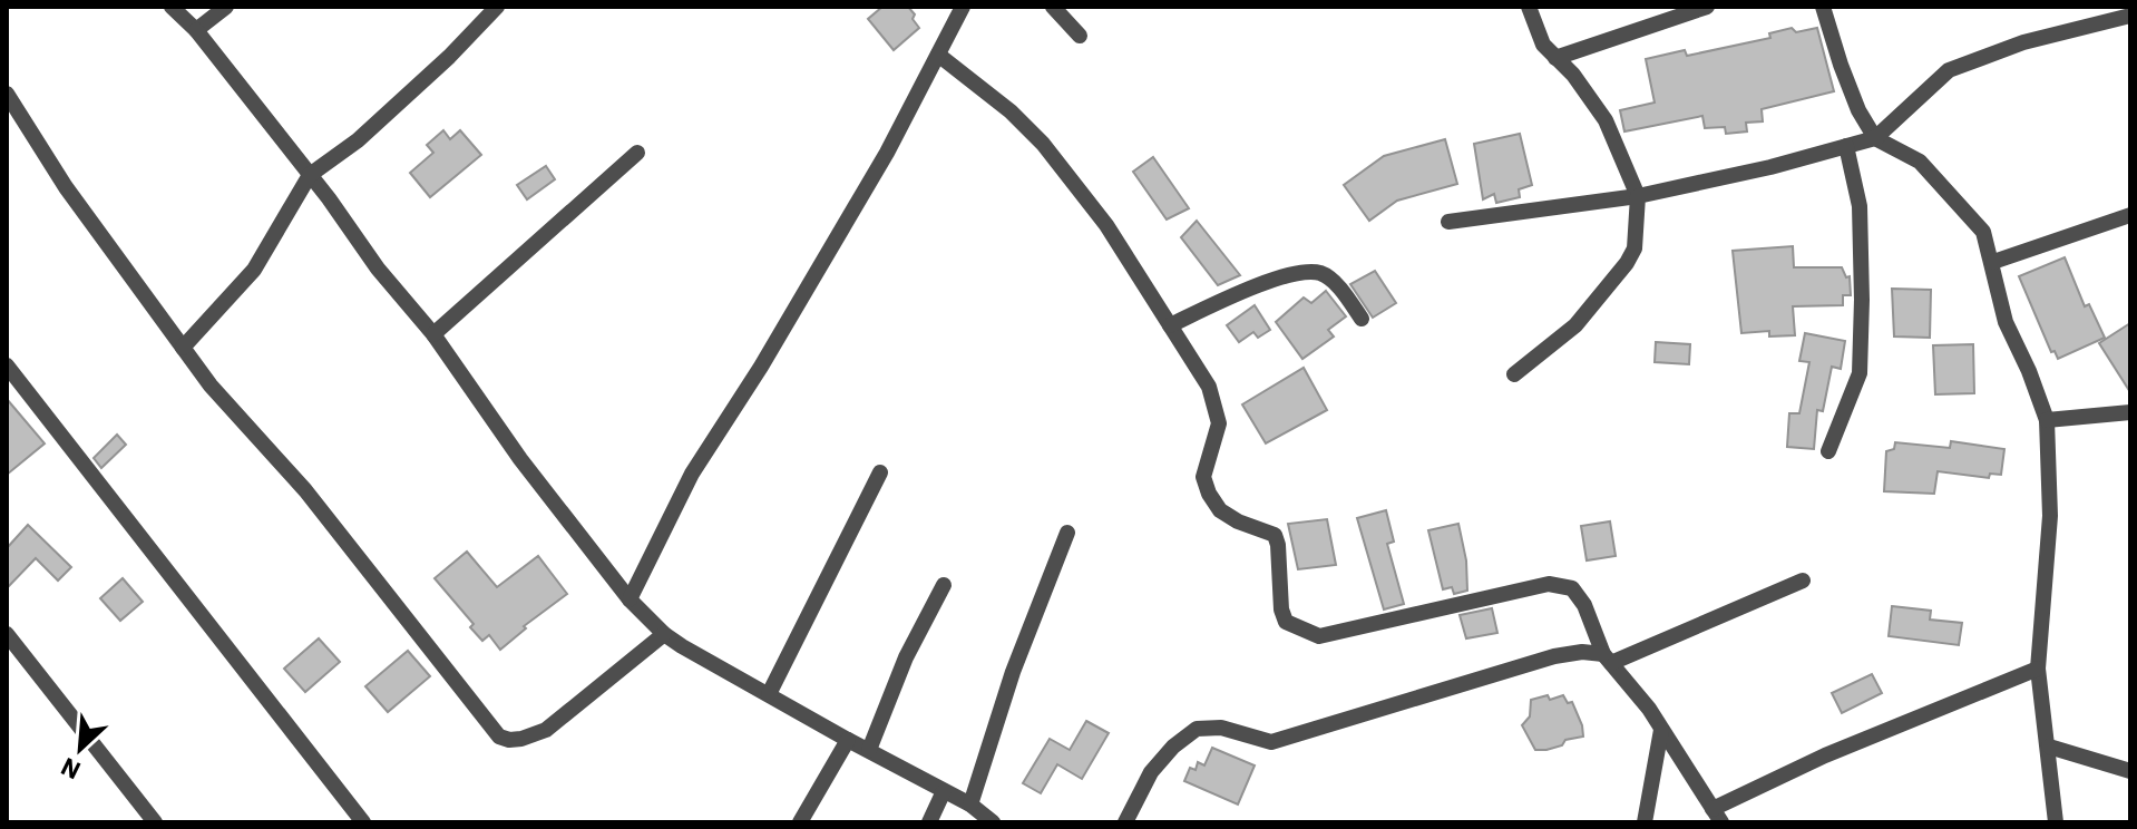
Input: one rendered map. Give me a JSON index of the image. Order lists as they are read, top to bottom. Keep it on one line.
{"north":"bottom left"}
